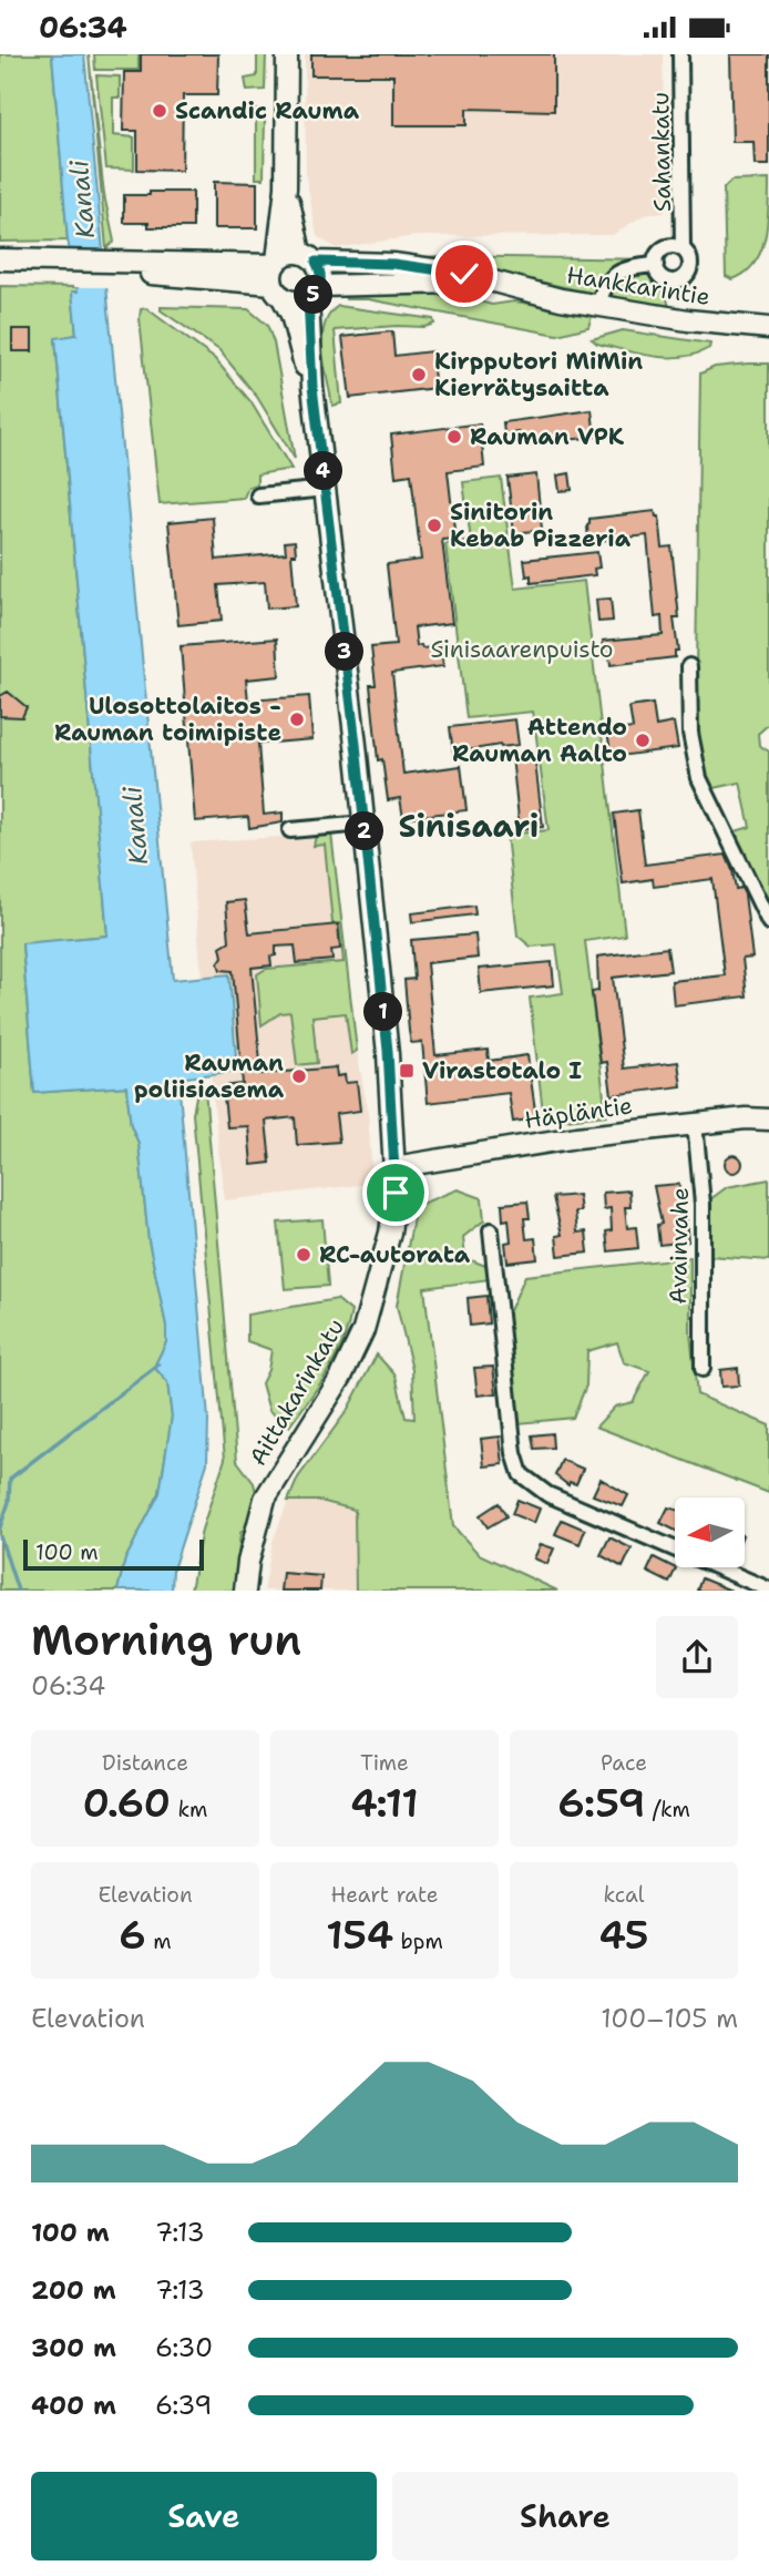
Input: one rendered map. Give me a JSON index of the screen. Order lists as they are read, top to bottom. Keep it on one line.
{"streets":{"main road":["Hankkarintie","Häpläntie","Aittakarinkatu"],"street":["Sahankatu","Avainvahe"]},"crossings":[["Hankkarintie","Aittakarinkatu"],["Häpläntie","Avainvahe"],["Häpläntie","Aittakarinkatu"]],"districts":["Sinisaari"],"water":["Kanali"],"parks":["Sinisaarenpuisto"],"places":{"other":["Scandic Rauma","Kirpputori MiMin Kierrätysaitta","Rauman VPK","Sinitorin Kebab Pizzeria","Ulosottolaitos - Rauman toimipiste","Attendo Rauman Aalto","Rauman poliisiasema","RC-autorata"],"transit":["Virastotalo I"]},"scale_bar":"100 m","north":"left","page":{"status":"06:34","pins":["5","4","3","2","1"],"scale":"100 m","heading":["Morning run","06:34"],"stats":[["Distance","0.60 km"],["Time","4:11"],["Pace","6:59 /km"],["Elevation","6 m"],["Heart rate","154 bpm"],["kcal","45"]],"chart":["Elevation","100–105 m"],"list":[{"name":"100 m","note":"7:13"},{"name":"200 m","note":"7:13"},{"name":"300 m","note":"6:30"},{"name":"400 m","note":"6:39"}],"buttons":["Save","Share"]}}
